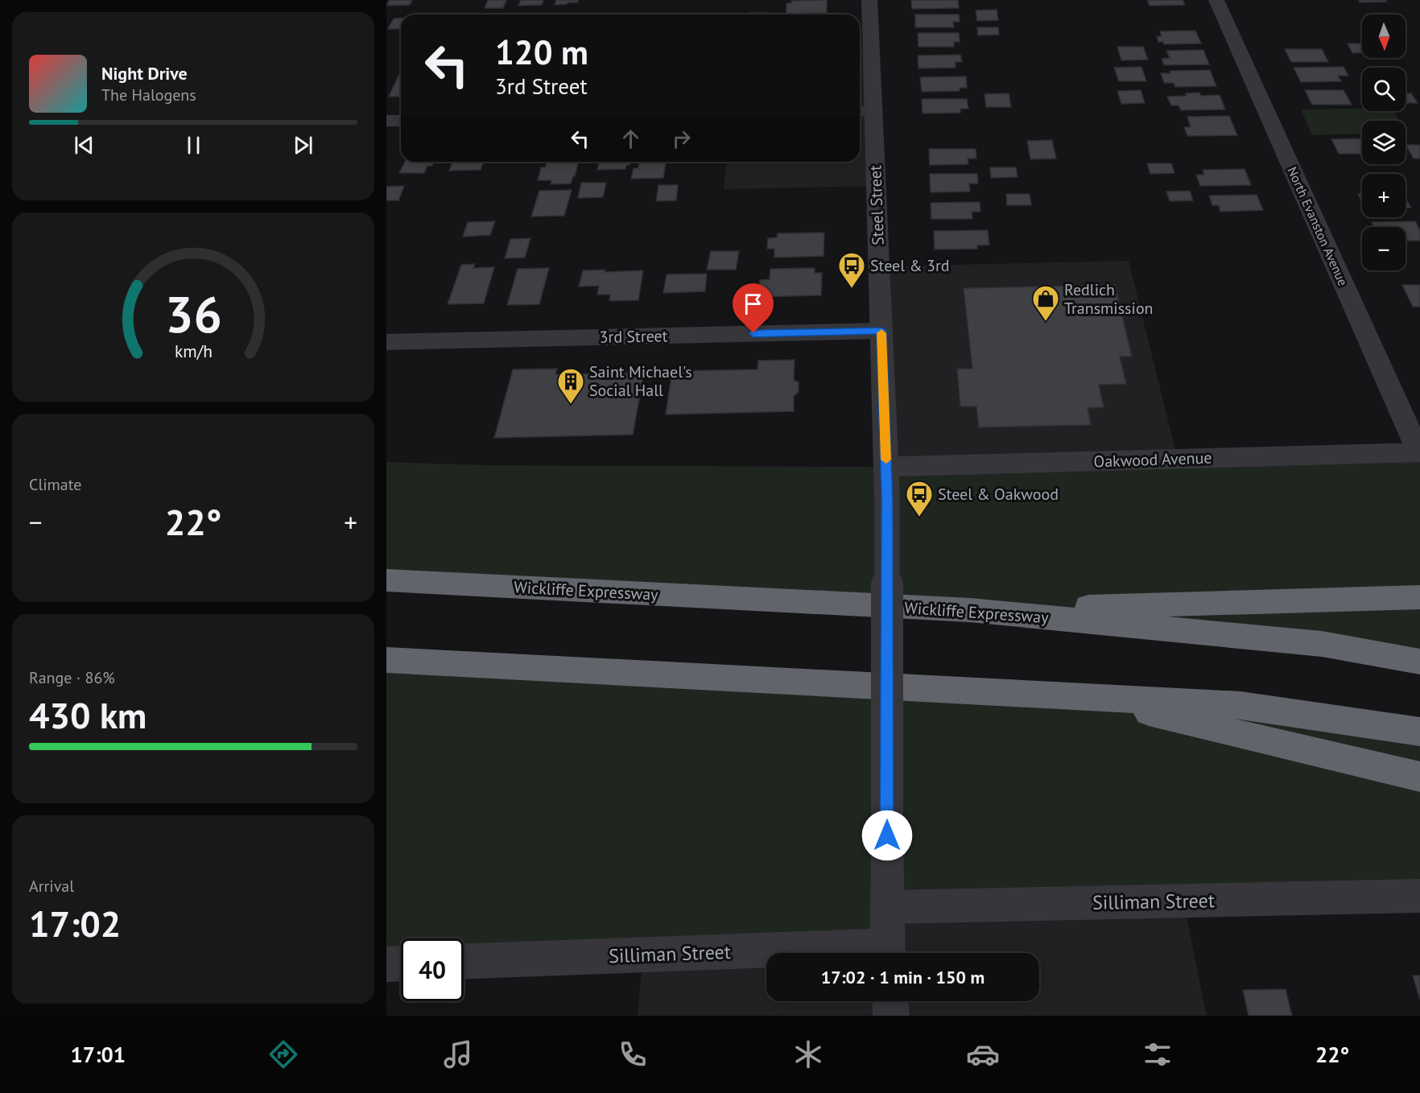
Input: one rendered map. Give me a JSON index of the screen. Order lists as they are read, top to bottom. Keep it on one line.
{"streets":{"highway":["Wickliffe Expressway"],"street":["Steel Street","North Evanston Avenue","3rd Street","Oakwood Avenue","Silliman Street"]},"crossings":[["Steel Street","3rd Street"],["Steel Street","Oakwood Avenue"],["Steel Street","Silliman Street"],["North Evanston Avenue","Oakwood Avenue"]],"places":{"bus stop":["Steel & 3rd","Steel & Oakwood"],"shop":["Redlich Transmission"],"building":["Saint Michael's Social Hall"]},"north":"bottom","page":{"map_buttons":["+","−"],"turn":["120 m","3rd Street"],"song":["Night Drive","The Halogens"],"tile":["Climate",["Range · 86%","430 km"],["Arrival","17:02"]],"heat":["−","22°","+"],"limit":"40","trip":"17:02 · 1 min · 150 m","tabs":["17:01","22°"],"gauge":["36","km/h"]}}
